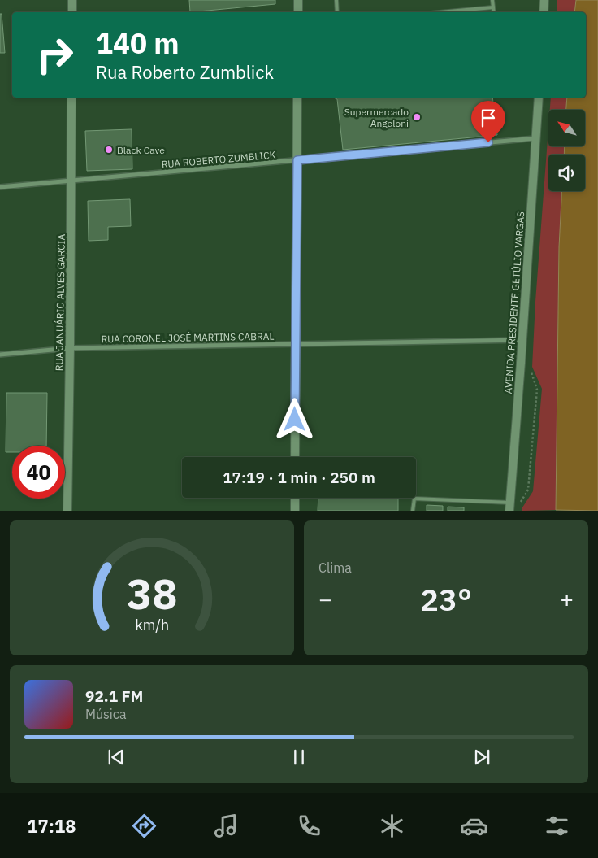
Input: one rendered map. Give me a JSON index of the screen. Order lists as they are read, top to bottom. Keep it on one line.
{"streets":{"street":["RUA ROBERTO ZUMBLICK","RUA JANUÁRIO ALVES GARCIA","AVENIDA PRESIDENTE GETÚLIO VARGAS","RUA CORONEL JOSÉ MARTINS CABRAL"]},"crossings":[["RUA ROBERTO ZUMBLICK","RUA JANUÁRIO ALVES GARCIA"],["RUA ROBERTO ZUMBLICK","AVENIDA PRESIDENTE GETÚLIO VARGAS"],["RUA JANUÁRIO ALVES GARCIA","RUA CORONEL JOSÉ MARTINS CABRAL"],["AVENIDA PRESIDENTE GETÚLIO VARGAS","RUA CORONEL JOSÉ MARTINS CABRAL"]],"places":["Supermercado Angeloni","Black Cave"],"north":"top left","page":{"turn":["140 m","Rua Roberto Zumblick"],"limit":"40","trip":"17:19 · 1 min · 250 m","tile":"Clima","heat":["−","23°","+"],"song":["92.1 FM","Música"],"tabs":"17:18","gauge":["38","km/h"]}}
